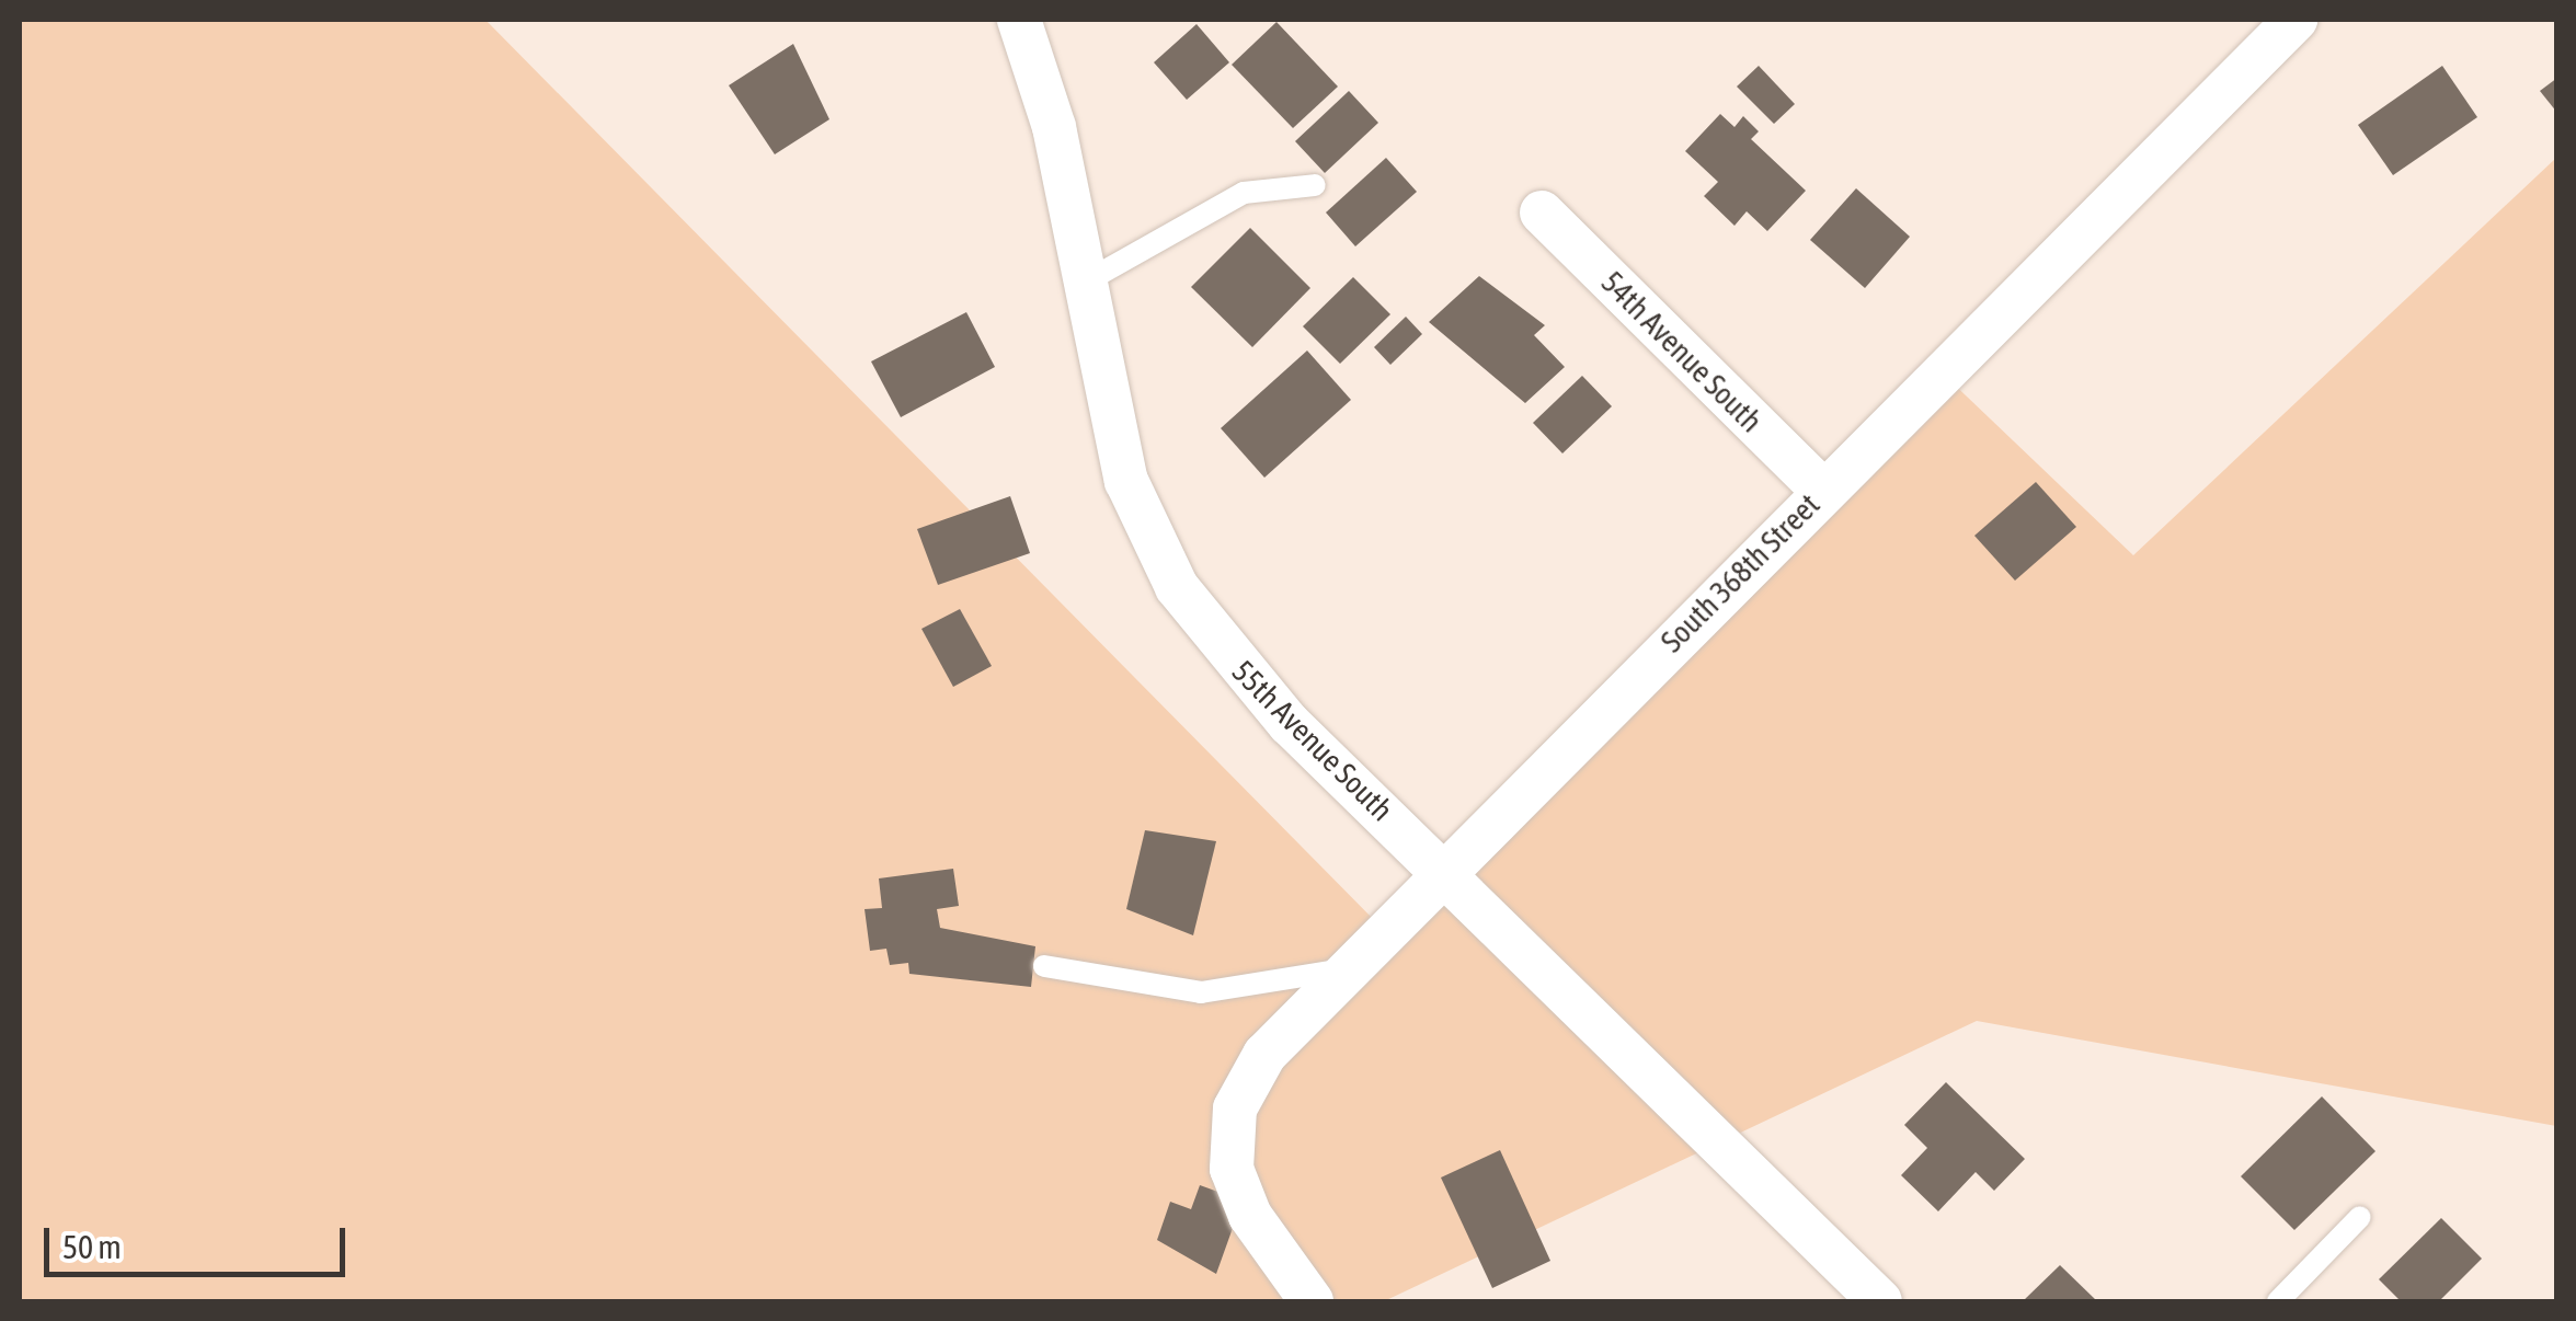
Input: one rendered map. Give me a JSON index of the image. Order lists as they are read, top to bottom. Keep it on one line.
{"streets":{"street":["54th Avenue South","South 368th Street","55th Avenue South"]},"crossings":[["54th Avenue South","South 368th Street"],["South 368th Street","55th Avenue South"]],"scale_bar":"50 m"}
